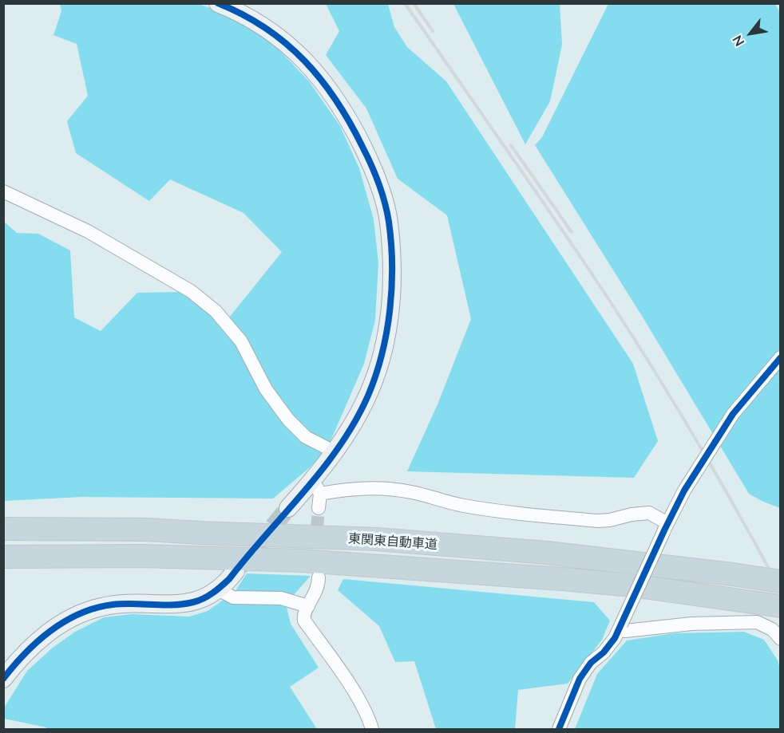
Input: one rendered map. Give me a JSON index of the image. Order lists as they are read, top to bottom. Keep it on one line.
{"streets":{"highway":["東関東自動車道"]},"north":"bottom left"}
